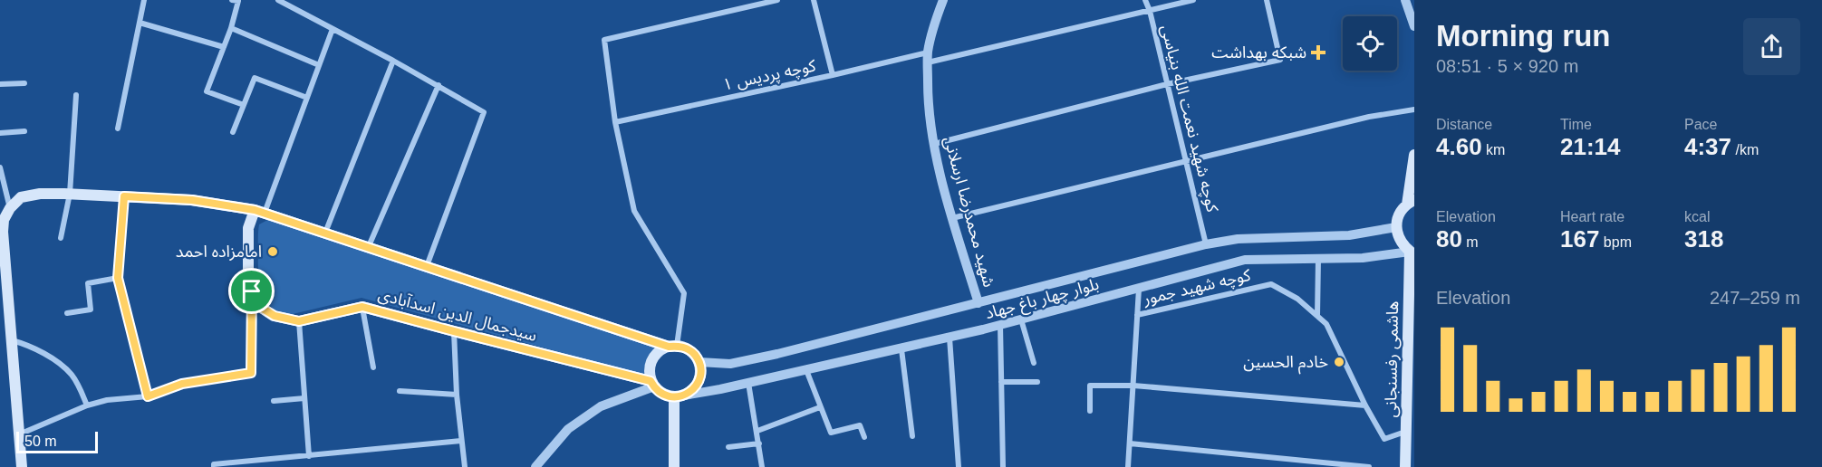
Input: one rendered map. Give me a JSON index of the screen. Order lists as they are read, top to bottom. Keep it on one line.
{"streets":{"main road":["سیدجمال الدین اسدآبادی","هاشمی رفسنجانی"],"street":["کوچه پردیس ۱","کوچه شهید نعمت الله بنیاسی","شهید محمدرضا ارسلانی","کوچه شهید جمور","بلوار چهار باغ جهاد"]},"crossings":[["کوچه پردیس ۱","کوچه شهید نعمت الله بنیاسی"],["کوچه پردیس ۱","شهید محمدرضا ارسلانی"],["کوچه شهید نعمت الله بنیاسی","بلوار چهار باغ جهاد"],["شهید محمدرضا ارسلانی","بلوار چهار باغ جهاد"],["کوچه شهید جمور","هاشمی رفسنجانی"],["بلوار چهار باغ جهاد","سیدجمال الدین اسدآبادی"],["بلوار چهار باغ جهاد","هاشمی رفسنجانی"]],"places":{"health":["شبکه بهداشت"],"other":["امامزاده احمد","خادم الحسین"]},"scale_bar":"50 m","page":{"heading":["Morning run","08:51 · 5 × 920 m"],"stats":[["Distance","4.60 km"],["Time","21:14"],["Pace","4:37 /km"],["Elevation","80 m"],["Heart rate","167 bpm"],["kcal","318"]],"chart":["Elevation","247–259 m"],"scale":"50 m"}}
